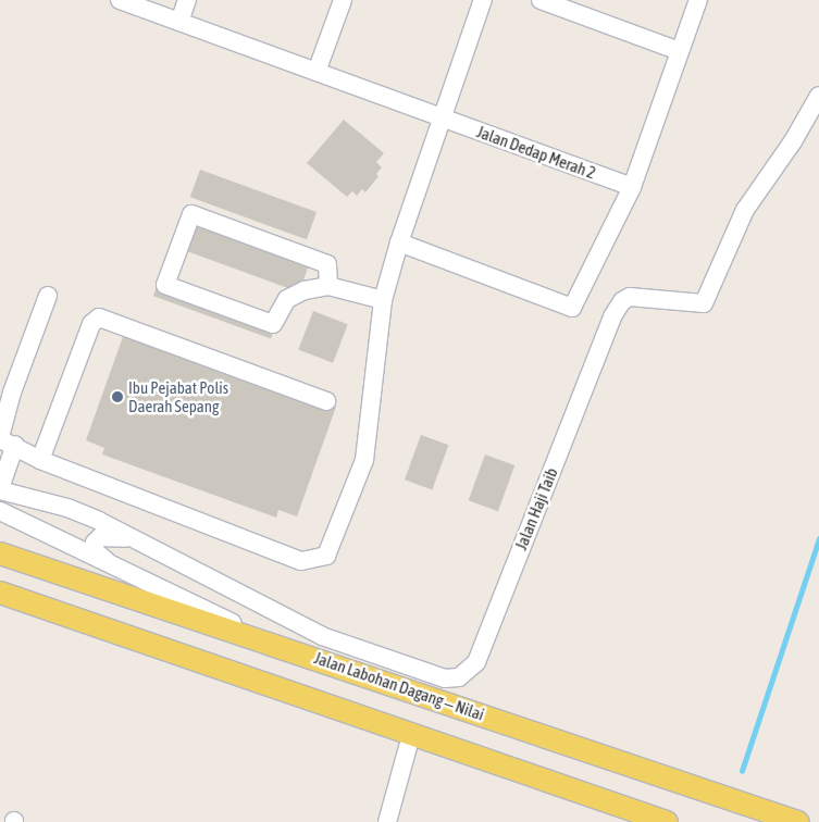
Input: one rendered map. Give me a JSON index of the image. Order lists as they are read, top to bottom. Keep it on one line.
{"streets":{"main road":["Jalan Labohan Dagang ‒ Nilai"],"street":["Jalan Dedap Merah 2","Jalan Haji Taib"]},"places":["Ibu Pejabat Polis Daerah Sepang"]}
